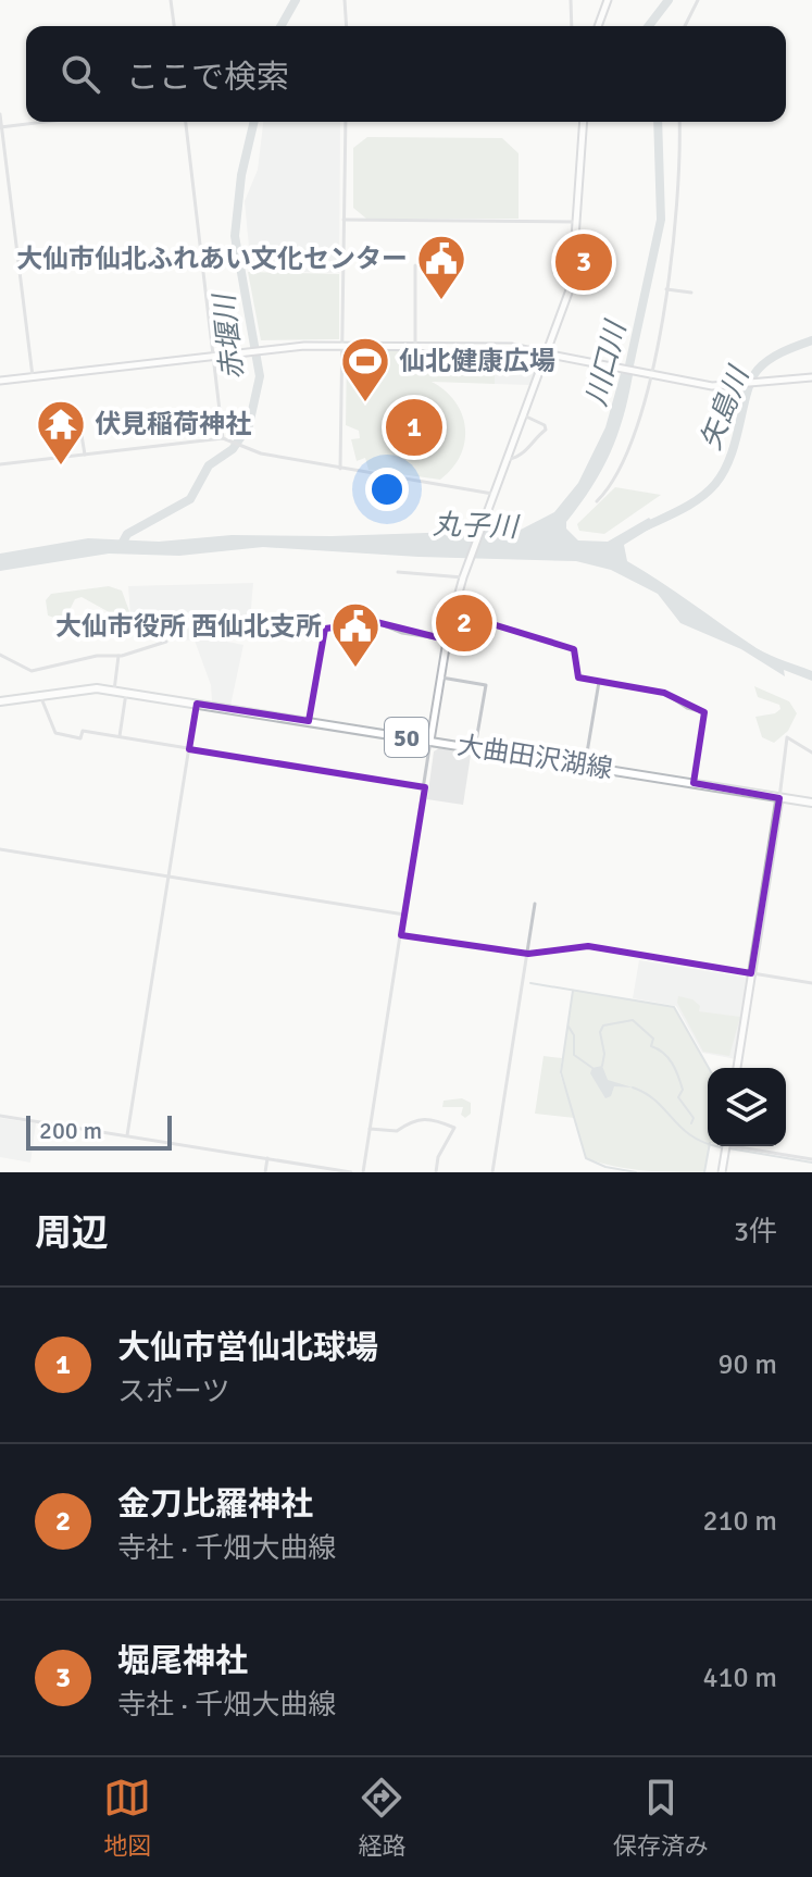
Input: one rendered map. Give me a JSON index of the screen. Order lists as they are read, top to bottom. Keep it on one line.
{"streets":{"main road":["50","大曲田沢湖線"]},"water":["赤堰川","川口川","矢島川","丸子川"],"places":{"public building":["大仙市仙北ふれあい文化センター","大仙市役所 西仙北支所"],"sports":["仙北健康広場"],"temple":["伏見稲荷神社"]},"scale_bar":"200 m","page":{"search":"ここで検索","pins":["3","1","2"],"scale":"200 m","heading":["周辺","3件"],"list":[{"mark":"1","name":"大仙市営仙北球場","note":"スポーツ","value":"90 m"},{"mark":"2","name":"金刀比羅神社","note":"寺社 · 千畑大曲線","value":"210 m"},{"mark":"3","name":"堀尾神社","note":"寺社 · 千畑大曲線","value":"410 m"}],"nav":["地図","経路","保存済み"]}}
